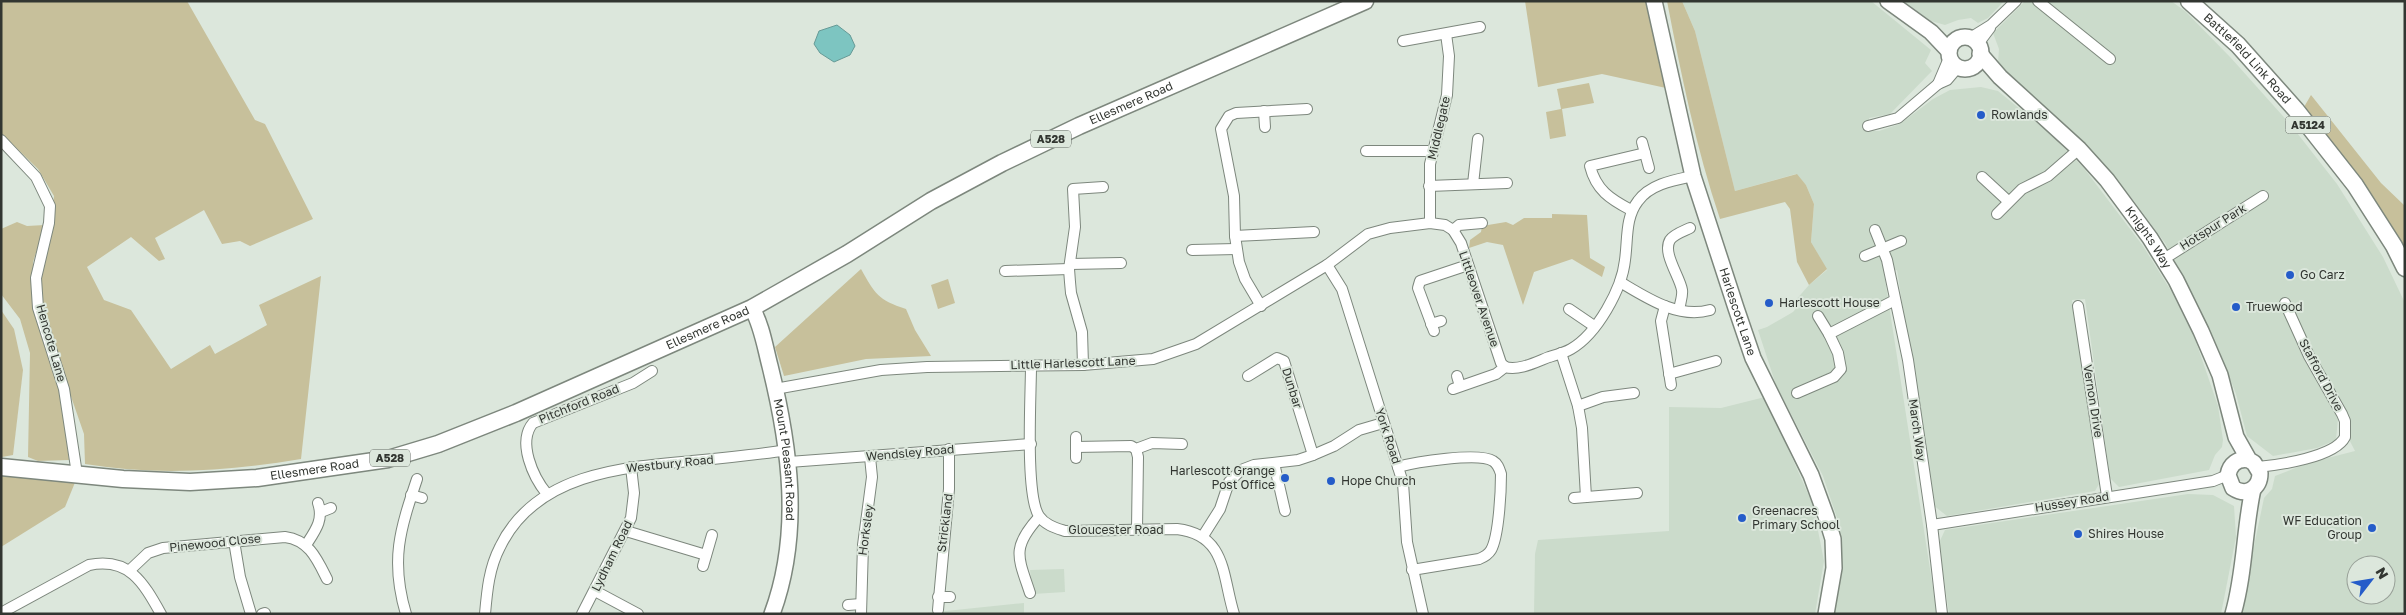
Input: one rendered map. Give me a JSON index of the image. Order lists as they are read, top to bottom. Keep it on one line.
{"streets":{"main road":["Battlefield Link Road","Ellesmere Road","A5124","A528"],"street":["Middlegate","Hotspur Park","Knights Way","Littleover Avenue","Harlescott Lane","Hencote Lane","Little Harlescott Lane","Stafford Drive","Dunbar","Vernon Drive","Pitchford Road","March Way","York Road","Wendsley Road","Mount Pleasant Road","Westbury Road","Hussey Road","Strickland","Horksley","Gloucester Road","Pinewood Close","Lydham Road"]},"crossings":[["Ellesmere Road","Hencote Lane"],["Ellesmere Road","Mount Pleasant Road"],["Middlegate","Little Harlescott Lane"],["Hotspur Park","Knights Way"],["Knights Way","Stafford Drive"],["Knights Way","Hussey Road"],["Littleover Avenue","Little Harlescott Lane"],["Little Harlescott Lane","York Road"],["Little Harlescott Lane","Mount Pleasant Road"],["Stafford Drive","Hussey Road"],["Vernon Drive","Hussey Road"],["Pitchford Road","Westbury Road"],["March Way","Hussey Road"],["Wendsley Road","Mount Pleasant Road"],["Wendsley Road","Westbury Road"],["Wendsley Road","Strickland"],["Wendsley Road","Horksley"],["Mount Pleasant Road","Westbury Road"],["Westbury Road","Lydham Road"]],"places":["Rowlands","Go Carz","Harlescott House","Truewood","Harlescott Grange Post Office","Hope Church","Greenacres Primary School","WF Education Group","Shires House"],"north":"top right"}
